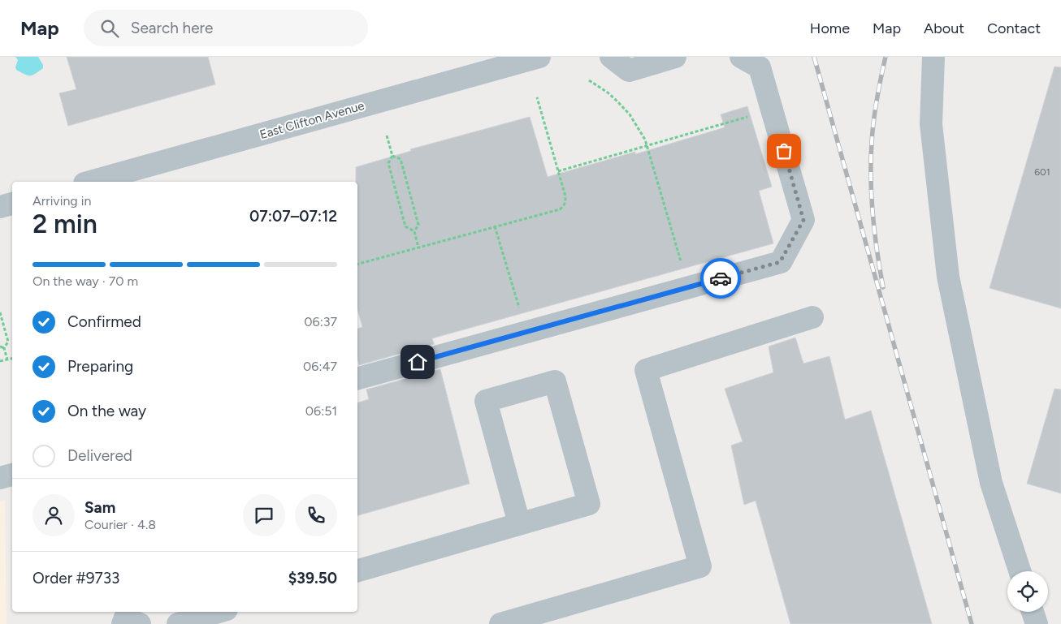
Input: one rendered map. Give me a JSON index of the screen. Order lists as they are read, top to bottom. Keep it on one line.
{"streets":{"street":["East Clifton Avenue"]},"house_numbers":["601"],"page":{"header":"Map","search":"Search here","nav":["Home","Map","About","Contact"],"heading":["2 min","Arriving in","07:07–07:12"],"panel":["Sam","Courier · 4.8","Order #9733","$39.50"],"bar":"On the way · 70 m","list":[["Confirmed","06:37"],["Preparing","06:47"],["On the way","06:51"],"Delivered"]}}
